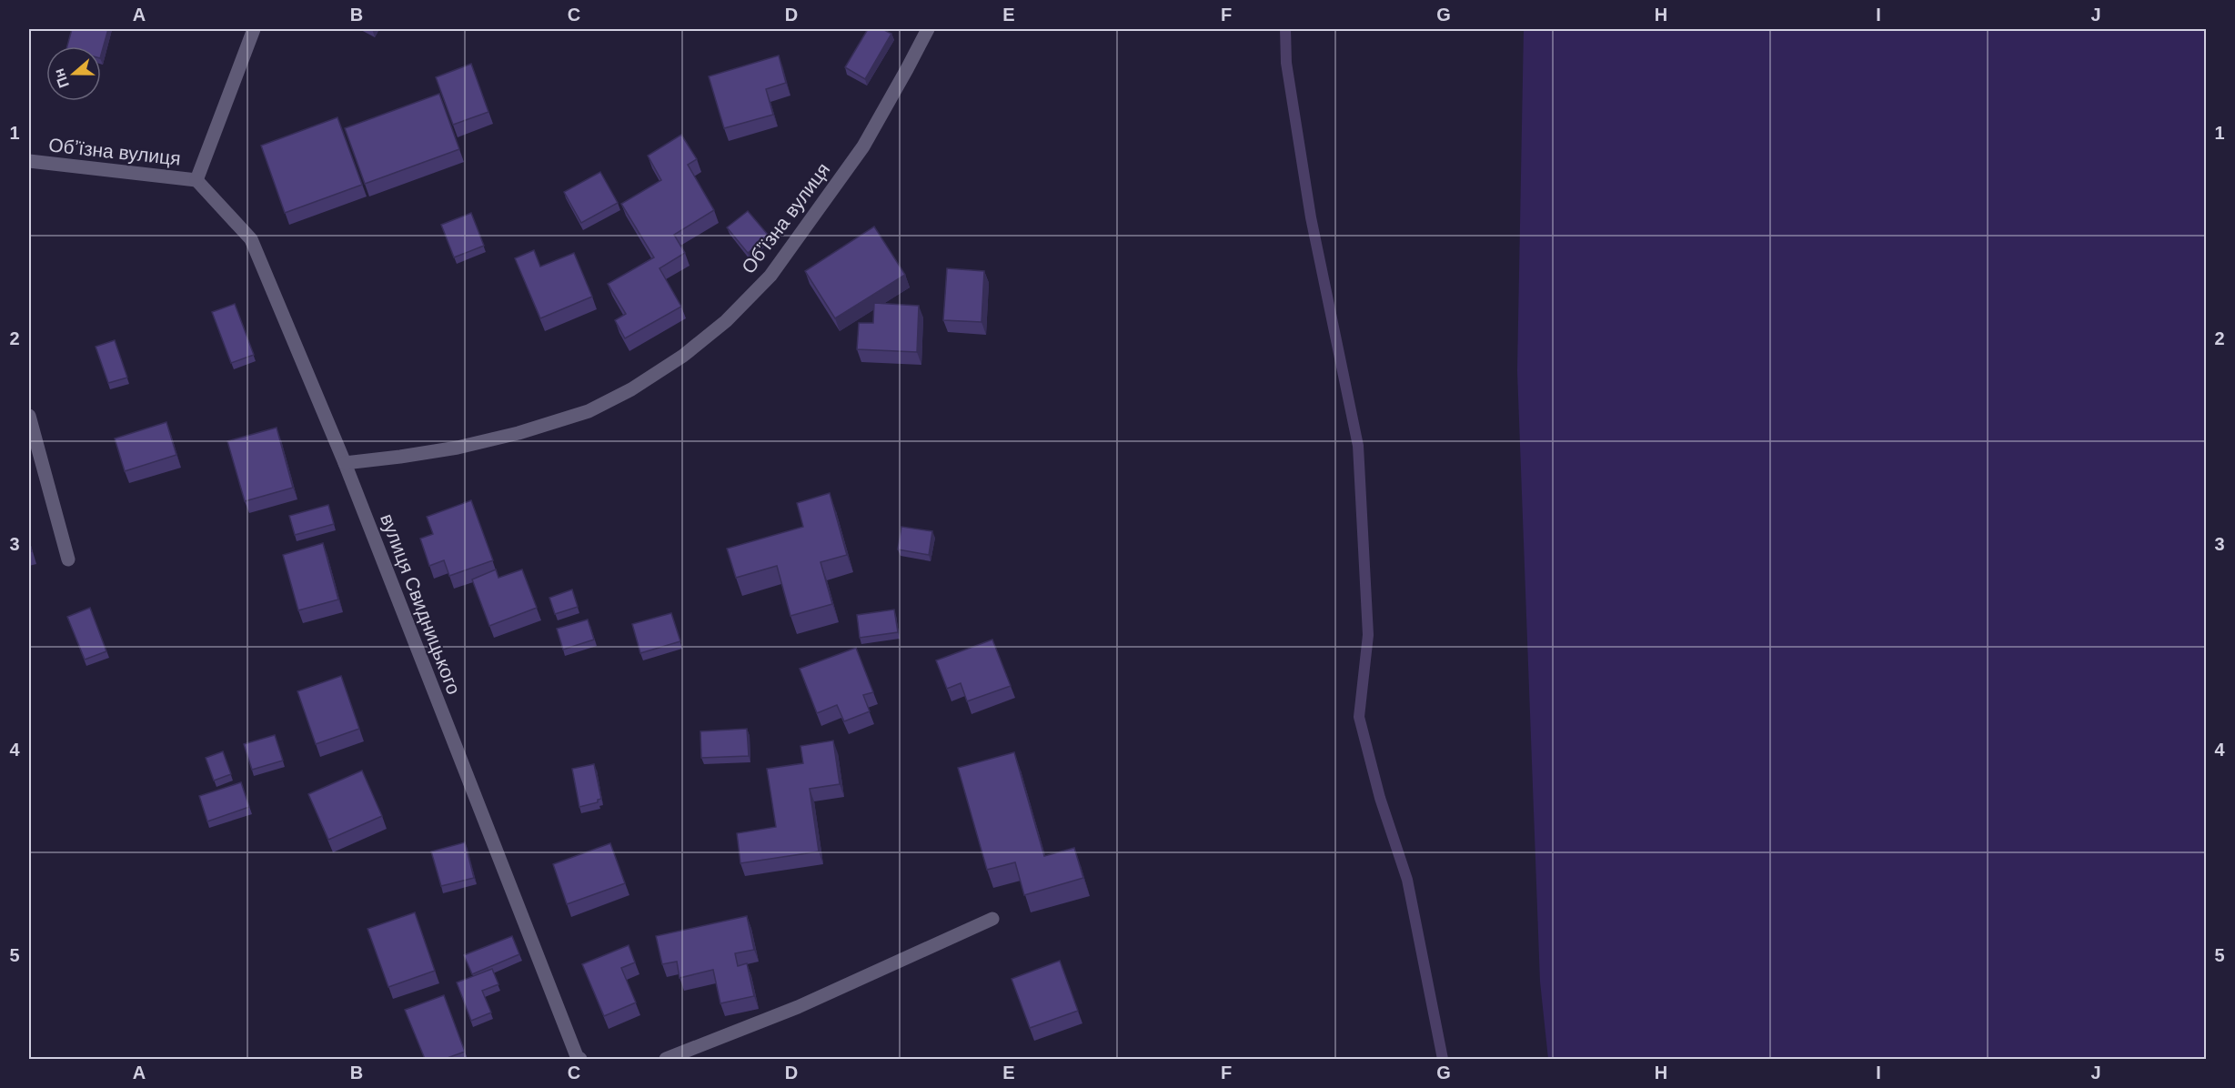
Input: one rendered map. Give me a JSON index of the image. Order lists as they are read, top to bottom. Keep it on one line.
{"streets":{"street":["Обʼїзна вулиця","вулиця Свидницького"]},"crossings":[["Обʼїзна вулиця","вулиця Свидницького"]],"north":"left","grid":{"columns":["A","B","C","D","E","F","G","H","I","J"],"rows":["1","2","3","4","5"]}}
